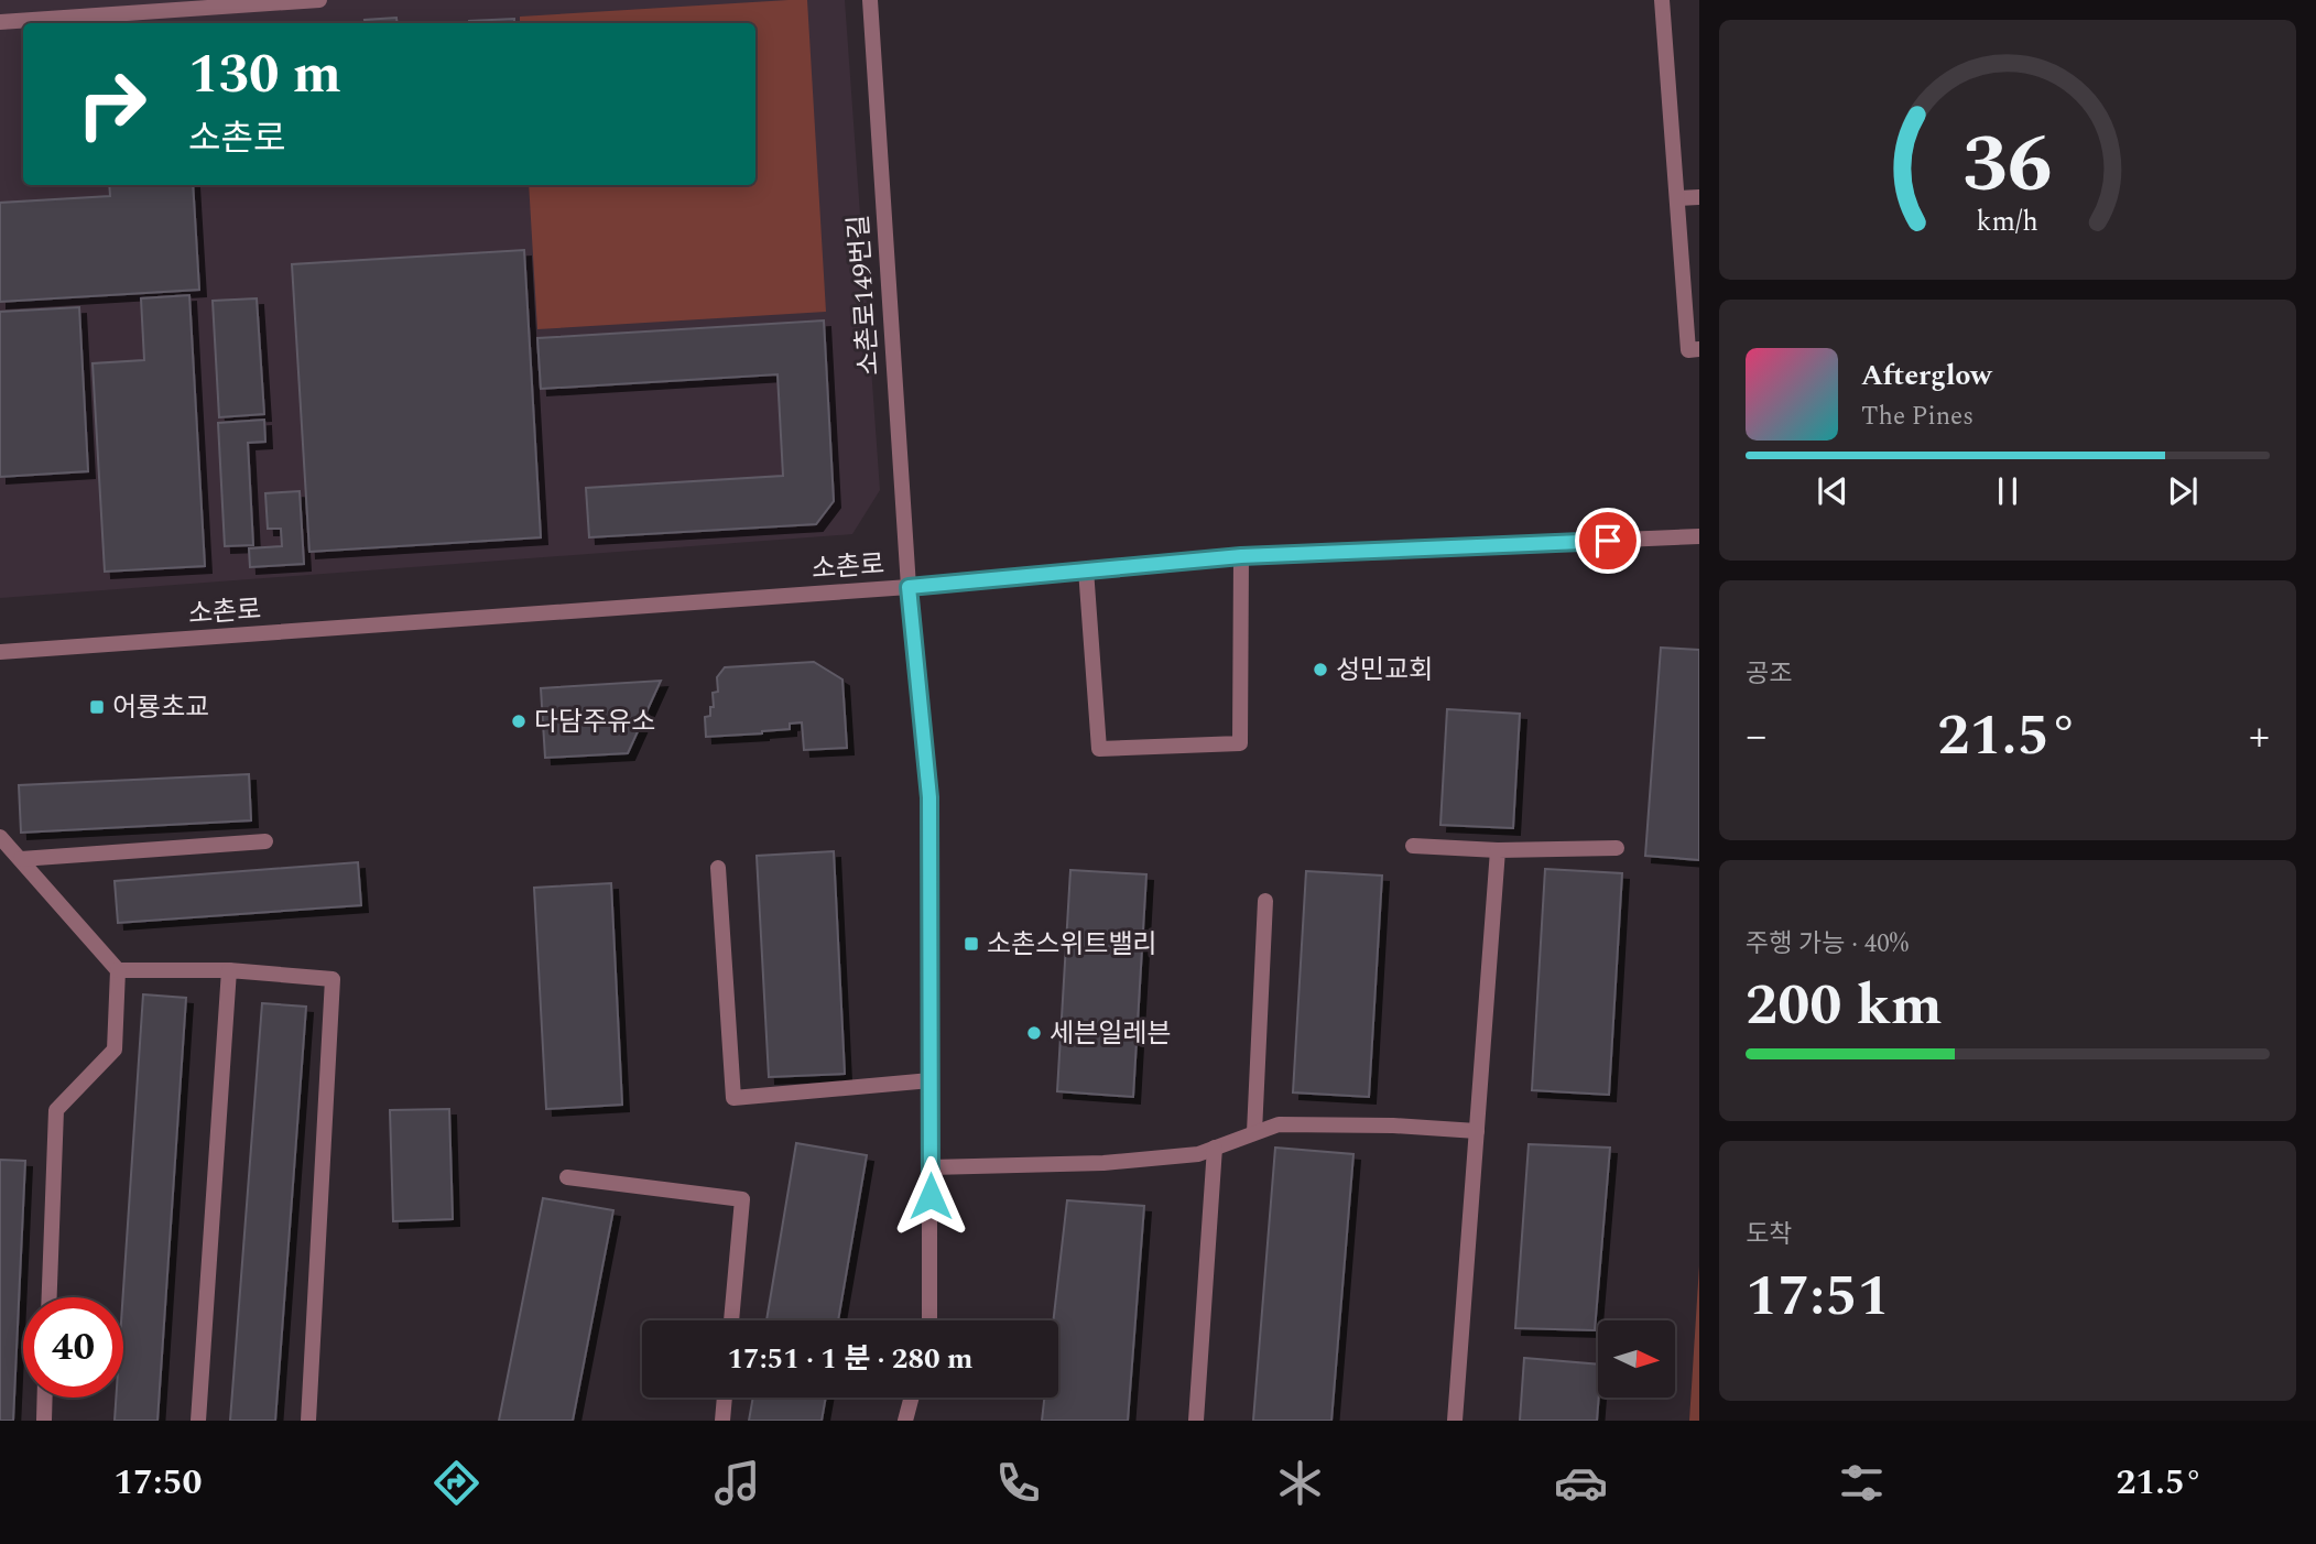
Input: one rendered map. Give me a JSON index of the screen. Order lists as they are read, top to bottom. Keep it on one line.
{"streets":{"street":["소촌로149번길","소촌로"]},"crossings":[["소촌로149번길","소촌로"]],"places":{"other":["성민교회","다담주유소","세븐일레븐"],"transit":["어룡초교","소촌스위트밸리"]},"north":"right","page":{"turn":["130 m","소촌로"],"song":["Afterglow","The Pines"],"tile":["공조",["주행 가능 · 40%","200 km"],["도착","17:51"]],"heat":["−","21.5°","+"],"limit":"40","trip":"17:51 · 1 분 · 280 m","tabs":["17:50","21.5°"],"gauge":["36","km/h"]}}
